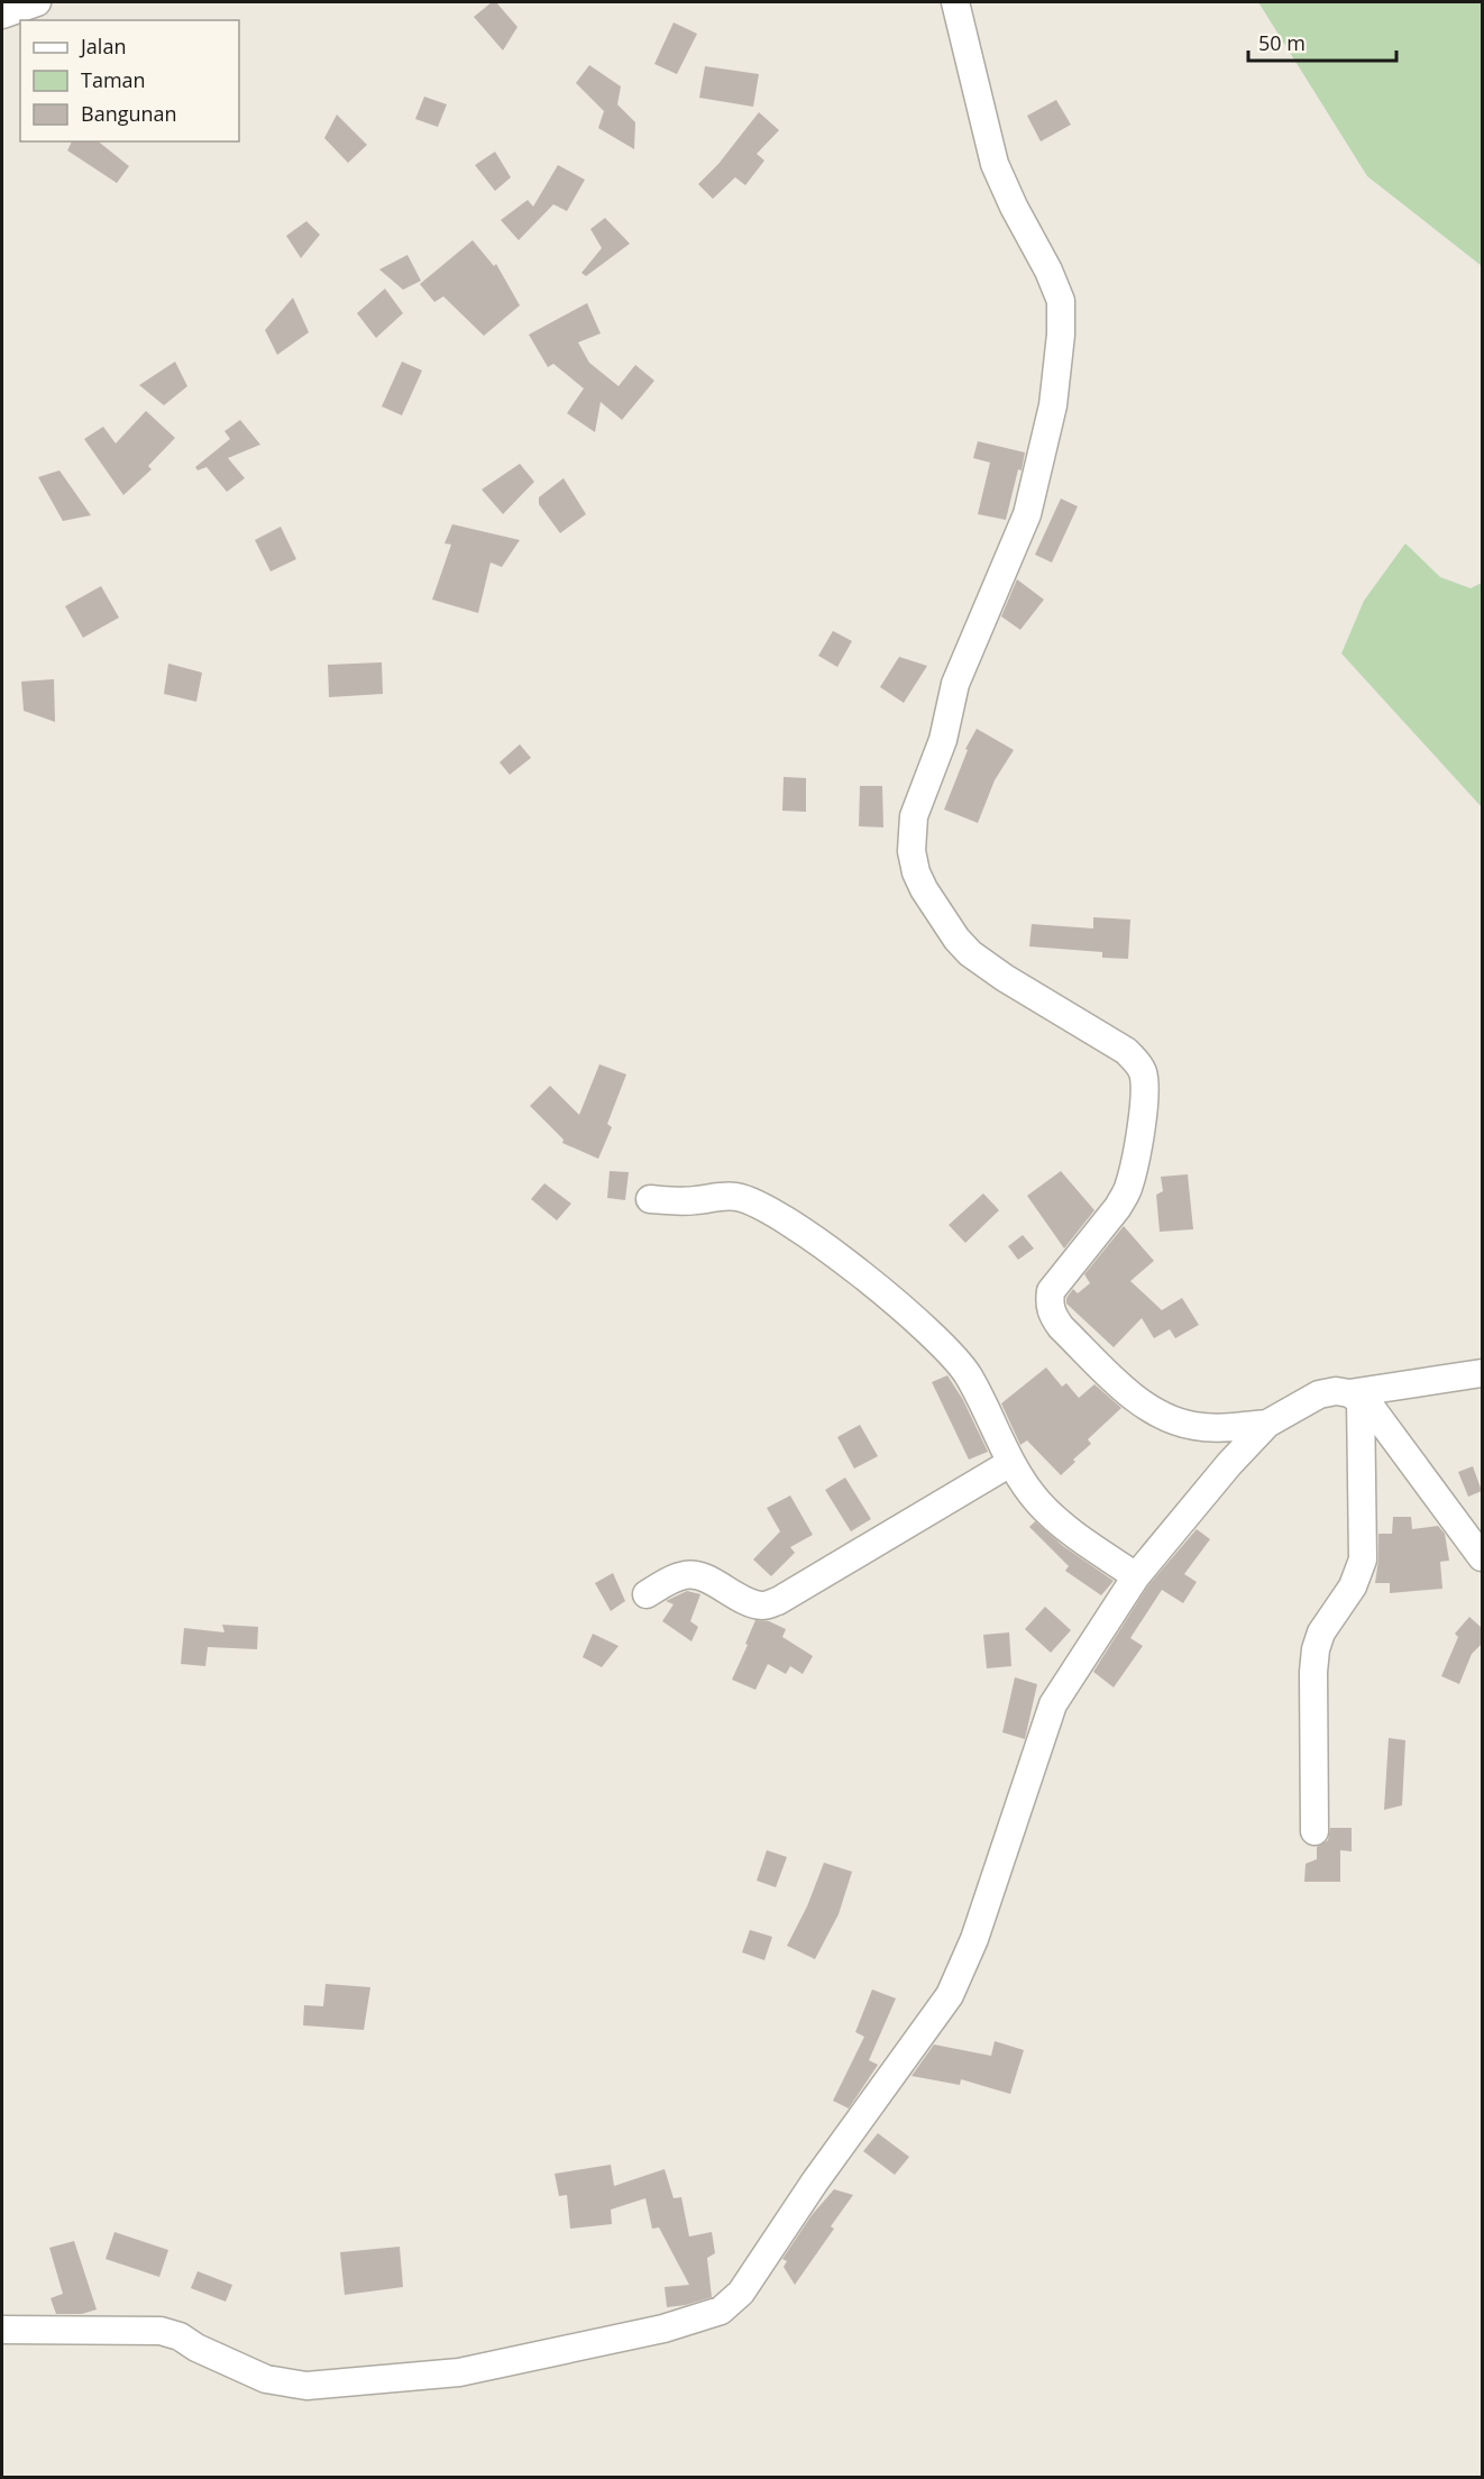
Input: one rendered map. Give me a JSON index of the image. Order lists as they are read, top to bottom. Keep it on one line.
{"legend":["Jalan","Taman","Bangunan"],"scale_bar":"50 m"}
